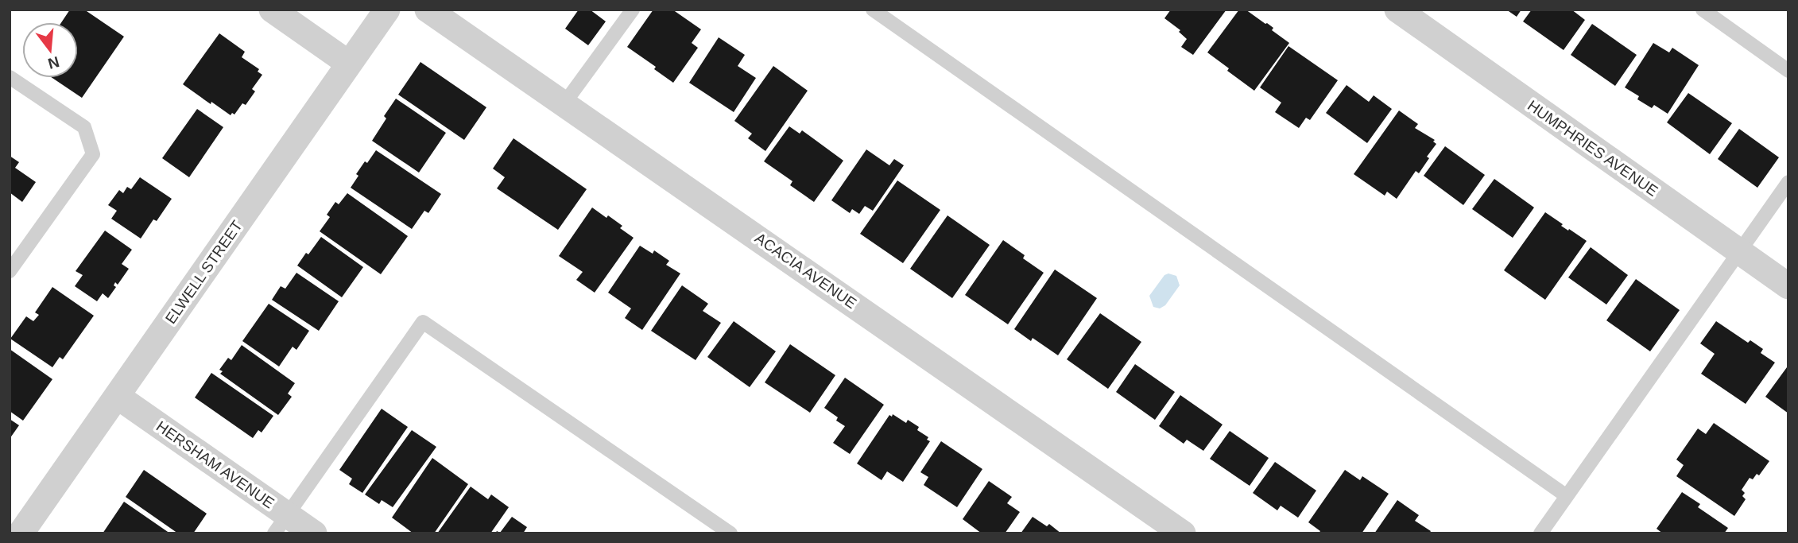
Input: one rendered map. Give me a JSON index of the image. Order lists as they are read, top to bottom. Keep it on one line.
{"streets":{"street":["HUMPHRIES AVENUE","ACACIA AVENUE","ELWELL STREET","HERSHAM AVENUE"]},"crossings":[["ELWELL STREET","HERSHAM AVENUE"]],"north":"bottom"}
